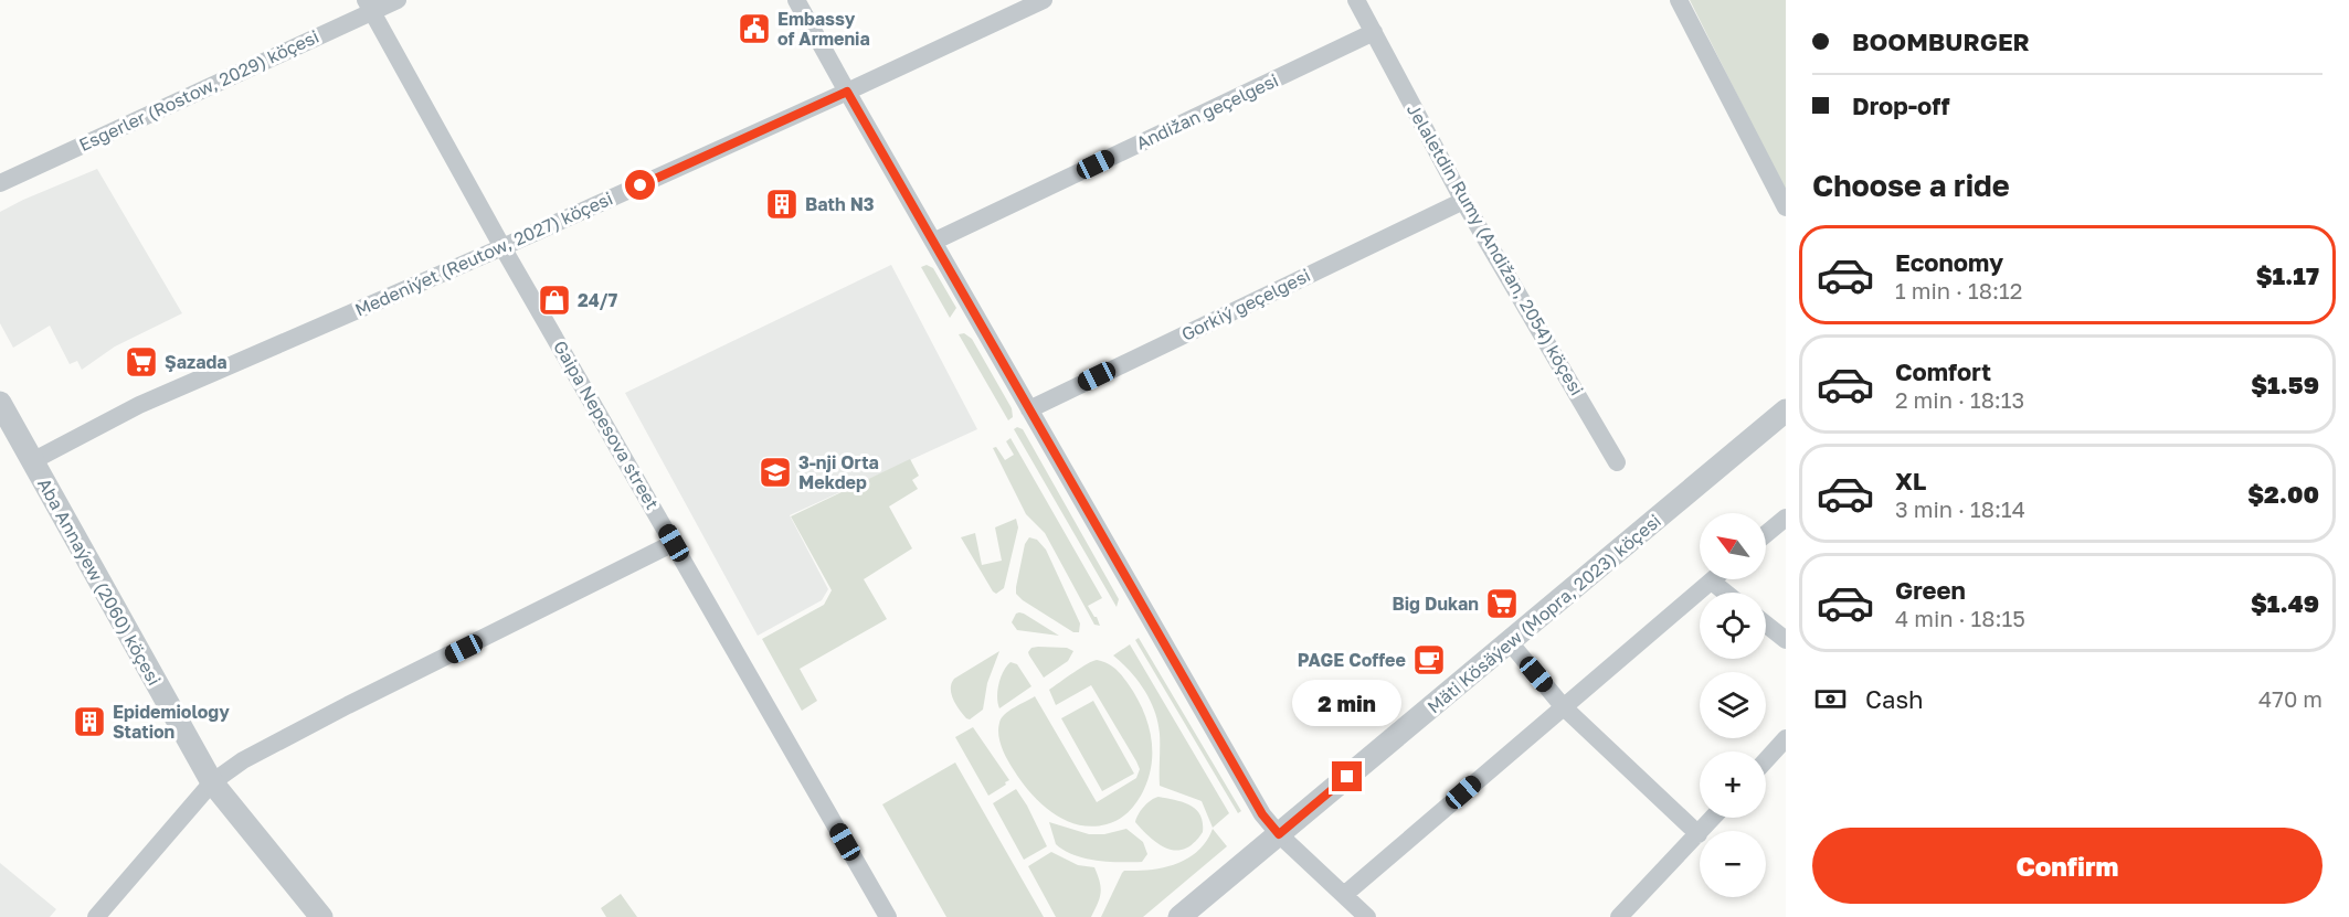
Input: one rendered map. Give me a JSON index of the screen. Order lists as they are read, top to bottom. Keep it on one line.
{"streets":{"street":["Esgerler (Rostow, 2029) köçesi","Andižan geçelgesi","Jelaletdin Rumy (Andižan, 2054) köçesi","Medeniýet (Reutow, 2027) köçesi","Gorkiý geçelgesi","Gaipa Nepesova street","Aba Annaýew (2060) köçesi","Mäti Kösäýew (Mopra, 2023) köçesi"]},"crossings":[["Esgerler (Rostow, 2029) köçesi","Gaipa Nepesova street"],["Andižan geçelgesi","Jelaletdin Rumy (Andižan, 2054) köçesi"],["Jelaletdin Rumy (Andižan, 2054) köçesi","Gorkiý geçelgesi"],["Medeniýet (Reutow, 2027) köçesi","Gaipa Nepesova street"],["Medeniýet (Reutow, 2027) köçesi","Aba Annaýew (2060) köçesi"]],"places":{"public building":["Embassy of Armenia"],"building":["Bath N3","Epidemiology Station"],"shop":["24/7"],"supermarket":["Şazada","Big Dukan"],"school or university":["3-nji Orta Mekdep"],"cafe":["PAGE Coffee"]},"north":"top left","page":{"banner":["BOOMBURGER","Drop-off"],"heading":"Choose a ride","list":[{"name":"Economy","note":"1 min · 18:12","value":"$1.17"},{"name":"Comfort","note":"2 min · 18:13","value":"$1.59"},{"name":"XL","note":"3 min · 18:14","value":"$2.00"},{"name":"Green","note":"4 min · 18:15","value":"$1.49"}],"map_buttons":["+","−"],"pay":["Cash","470 m"],"bubble":"2 min","buttons":"Confirm"}}
